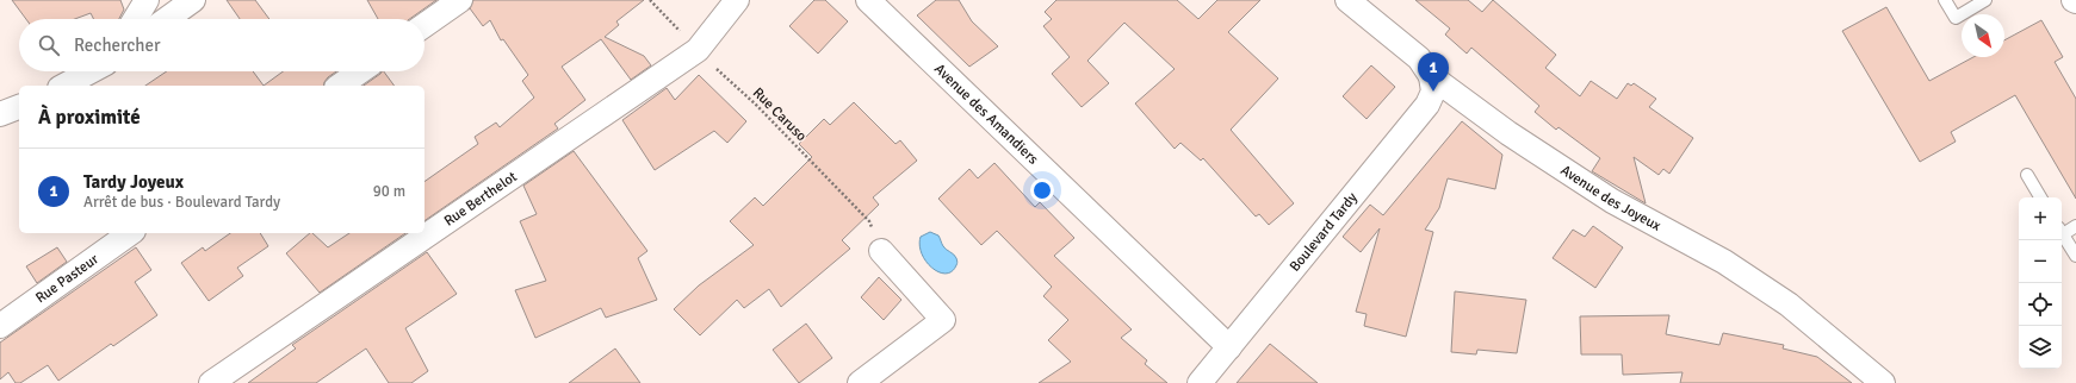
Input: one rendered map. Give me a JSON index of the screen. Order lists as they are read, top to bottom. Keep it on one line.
{"streets":{"street":["Avenue des Amandiers","Avenue des Joyeux","Rue Berthelot","Boulevard Tardy","Rue Pasteur"],"path":["Rue Caruso"]},"crossings":[["Rue Caruso","Rue Berthelot"],["Avenue des Amandiers","Boulevard Tardy"],["Avenue des Joyeux","Boulevard Tardy"]],"north":"bottom right","page":{"search":"Rechercher","pins":"1","heading":"À proximité","list":[{"mark":"1","name":"Tardy Joyeux","note":"Arrêt de bus · Boulevard Tardy","value":"90 m"}],"map_buttons":["+","−"]}}
